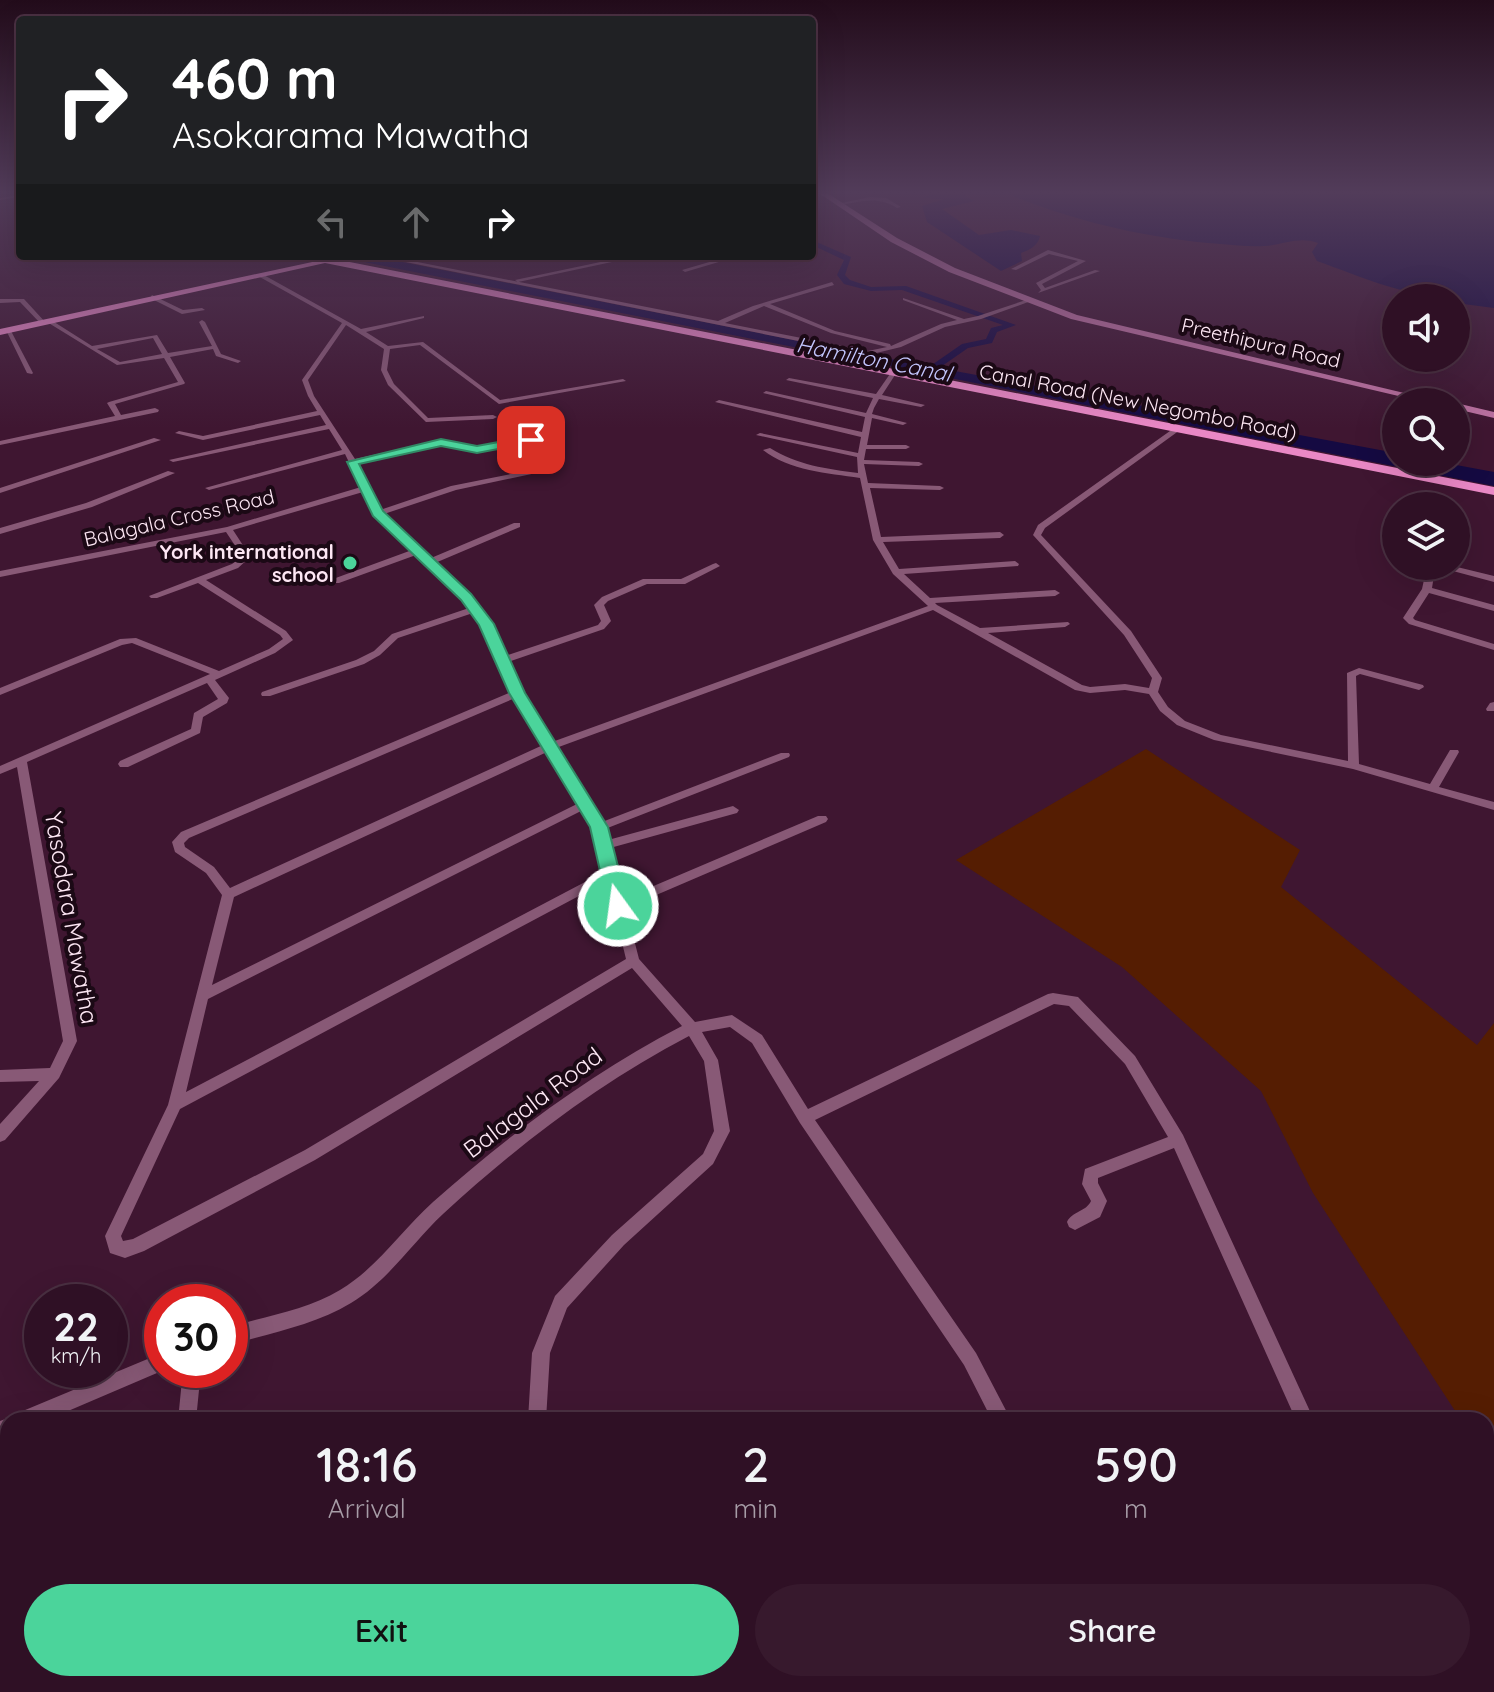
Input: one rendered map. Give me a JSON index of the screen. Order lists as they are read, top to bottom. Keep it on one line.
{"streets":{"main road":["Canal Road (New Negombo Road)"],"street":["Preethipura Road","Balagala Cross Road","Yasodara Mawatha","Balagala Road"]},"water":["Hamilton Canal"],"places":["York international school"],"page":{"turn":["460 m","Asokarama Mawatha"],"speed":"22 km/h","limit":"30","eta":["18:16","Arrival","2","min","590","m"],"buttons":["Exit","Share"]}}
